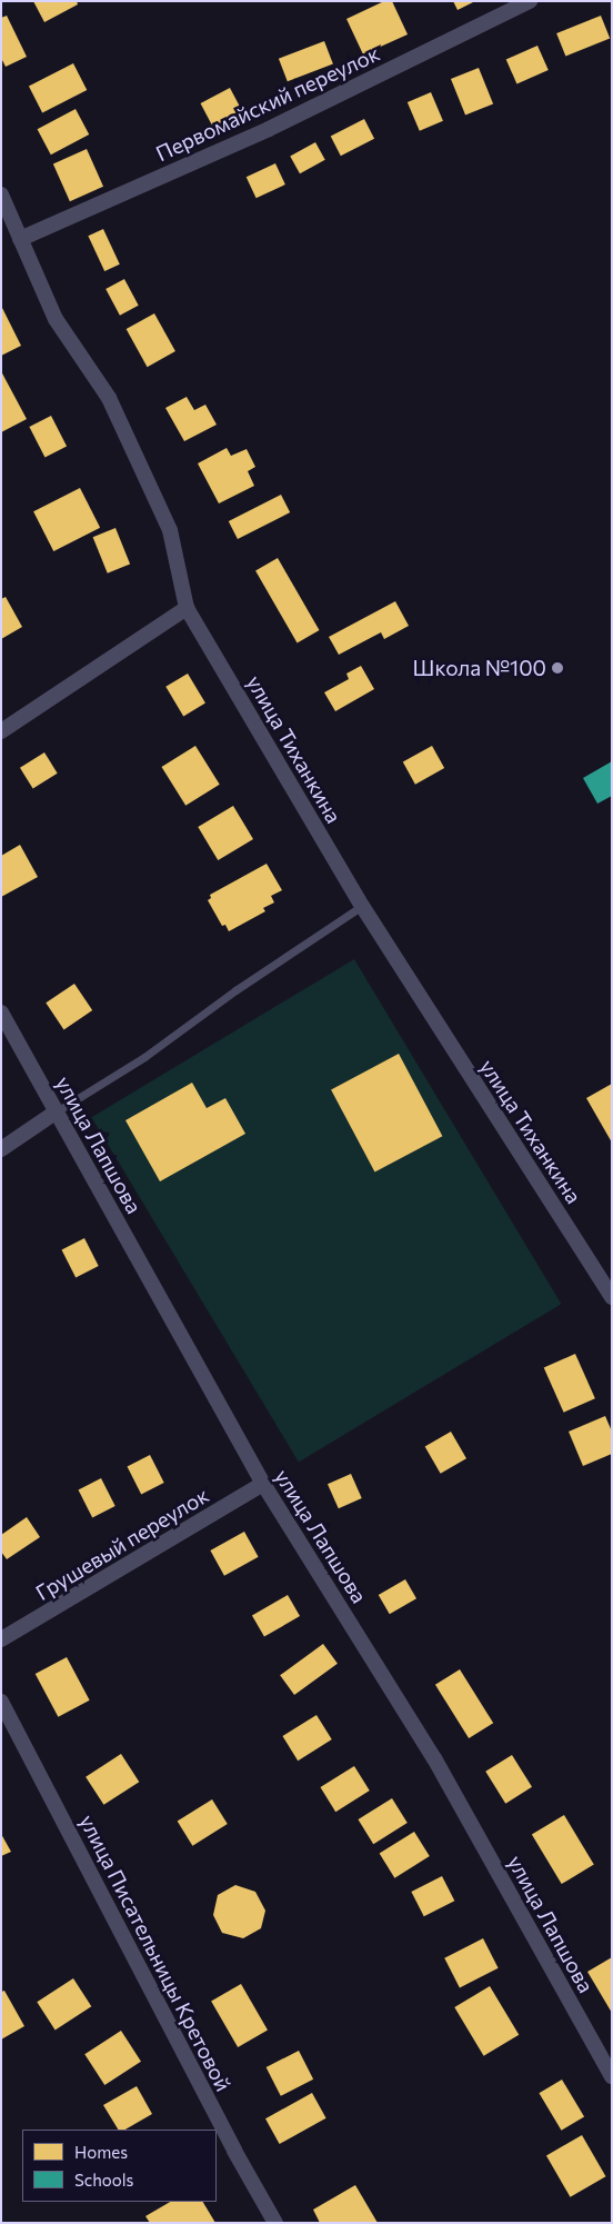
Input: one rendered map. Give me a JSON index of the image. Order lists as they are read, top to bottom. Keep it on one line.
{"streets":{"street":["Первомайский переулок","улица Тиханкина","улица Лапшова","Грушевый переулок","улица Писательницы Кретовой"]},"crossings":[["Первомайский переулок","улица Тиханкина"],["улица Лапшова","Грушевый переулок"]],"places":["Школа №100"],"legend":["Homes","Schools"]}
